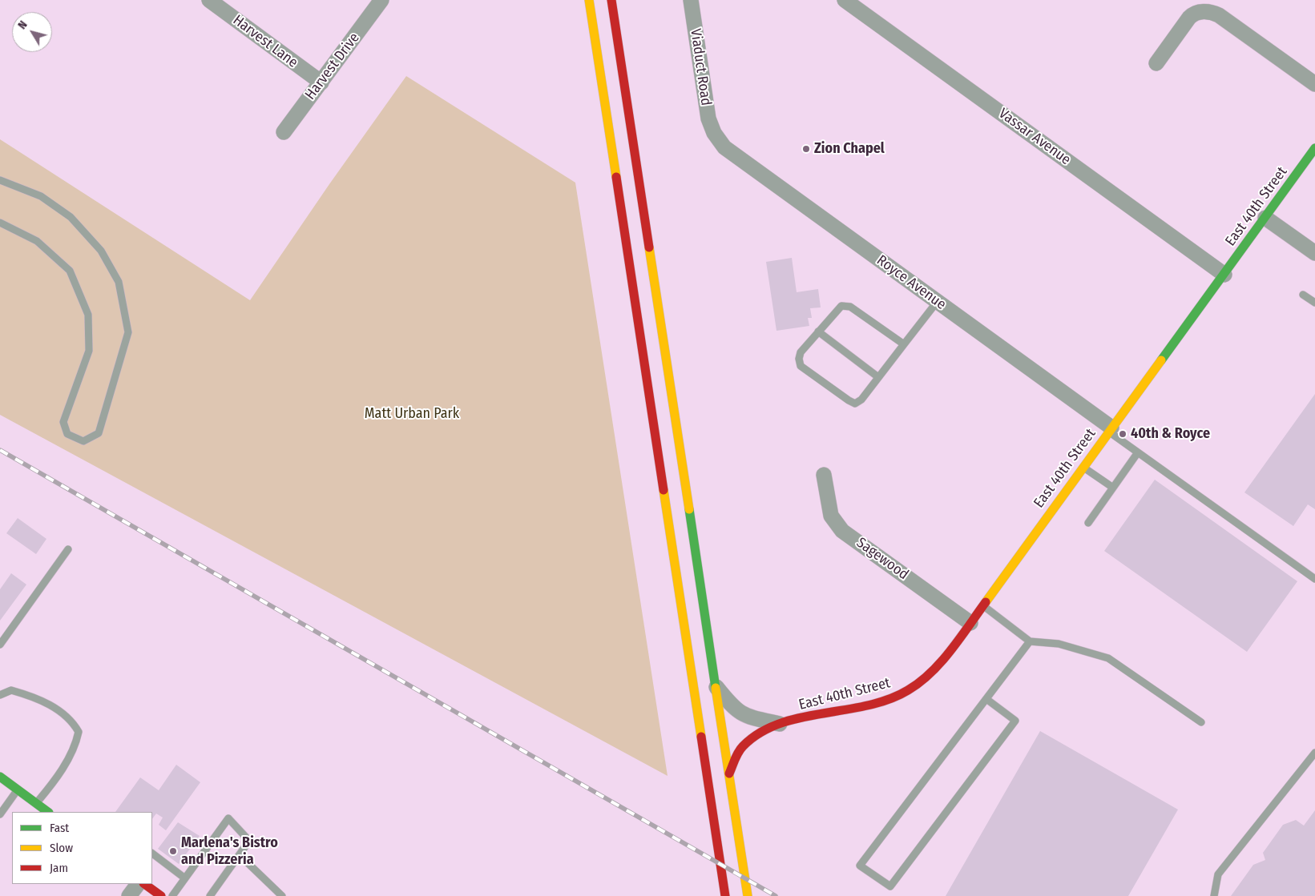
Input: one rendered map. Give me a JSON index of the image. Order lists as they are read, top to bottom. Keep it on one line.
{"streets":{"main road":["East 40th Street"],"street":["Harvest Lane","Harvest Drive","Viaduct Road","Vassar Avenue","Royce Avenue","Sagewood"]},"crossings":[["Harvest Lane","Harvest Drive"],["Viaduct Road","Royce Avenue"],["Vassar Avenue","East 40th Street"],["East 40th Street","Royce Avenue"],["East 40th Street","Sagewood"]],"parks":["Matt Urban Park"],"places":["Zion Chapel","40th & Royce","Marlena's Bistro and Pizzeria"],"legend":["Fast","Slow","Jam"],"north":"top left"}
